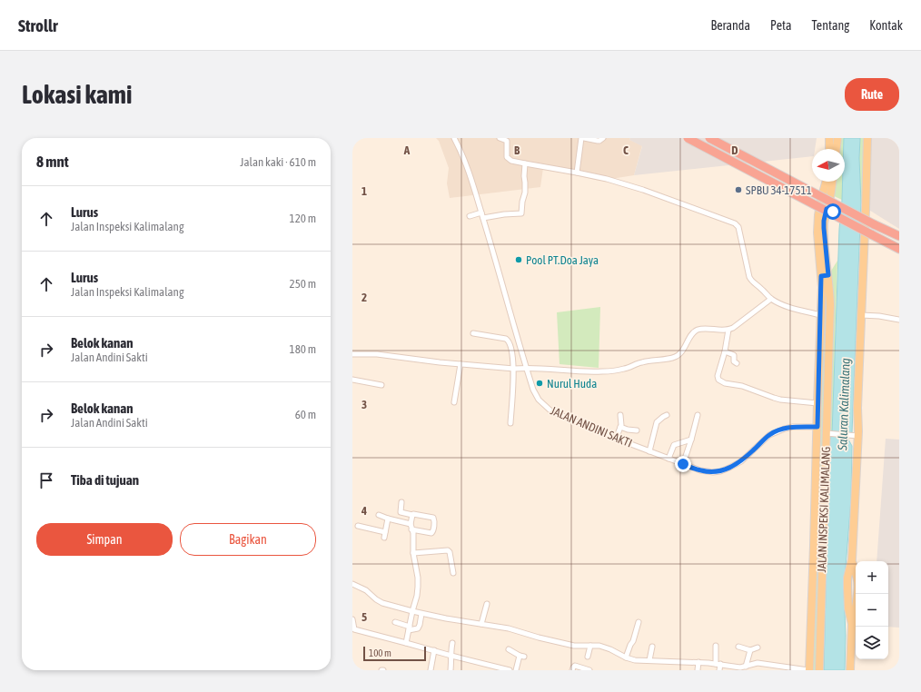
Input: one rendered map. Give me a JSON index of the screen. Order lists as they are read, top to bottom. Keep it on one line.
{"streets":{"main road":["JALAN INSPEKSI KALIMALANG"],"street":["JALAN ANDINI SAKTI"]},"crossings":[["JALAN ANDINI SAKTI","JALAN INSPEKSI KALIMALANG"]],"water":["Saluran Kalimalang"],"places":["SPBU 34-17511","Pool PT.Doa Jaya","Nurul Huda"],"scale_bar":"100 m","north":"left","page":{"header":"Strollr","nav":["Beranda","Peta","Tentang","Kontak"],"buttons":["Rute",["Simpan","Bagikan"]],"title":"Lokasi kami","heading":["8 mnt","Jalan kaki · 610 m"],"list":[["Lurus","Jalan Inspeksi Kalimalang","120 m"],["Lurus","Jalan Inspeksi Kalimalang","250 m"],["Belok kanan","Jalan Andini Sakti","180 m"],["Belok kanan","Jalan Andini Sakti","60 m"],"Tiba di tujuan"],"map_buttons":["+","−"],"scale":"100 m"},"grid":{"columns":["A","B","C","D"],"rows":["1","2","3","4","5"]}}
